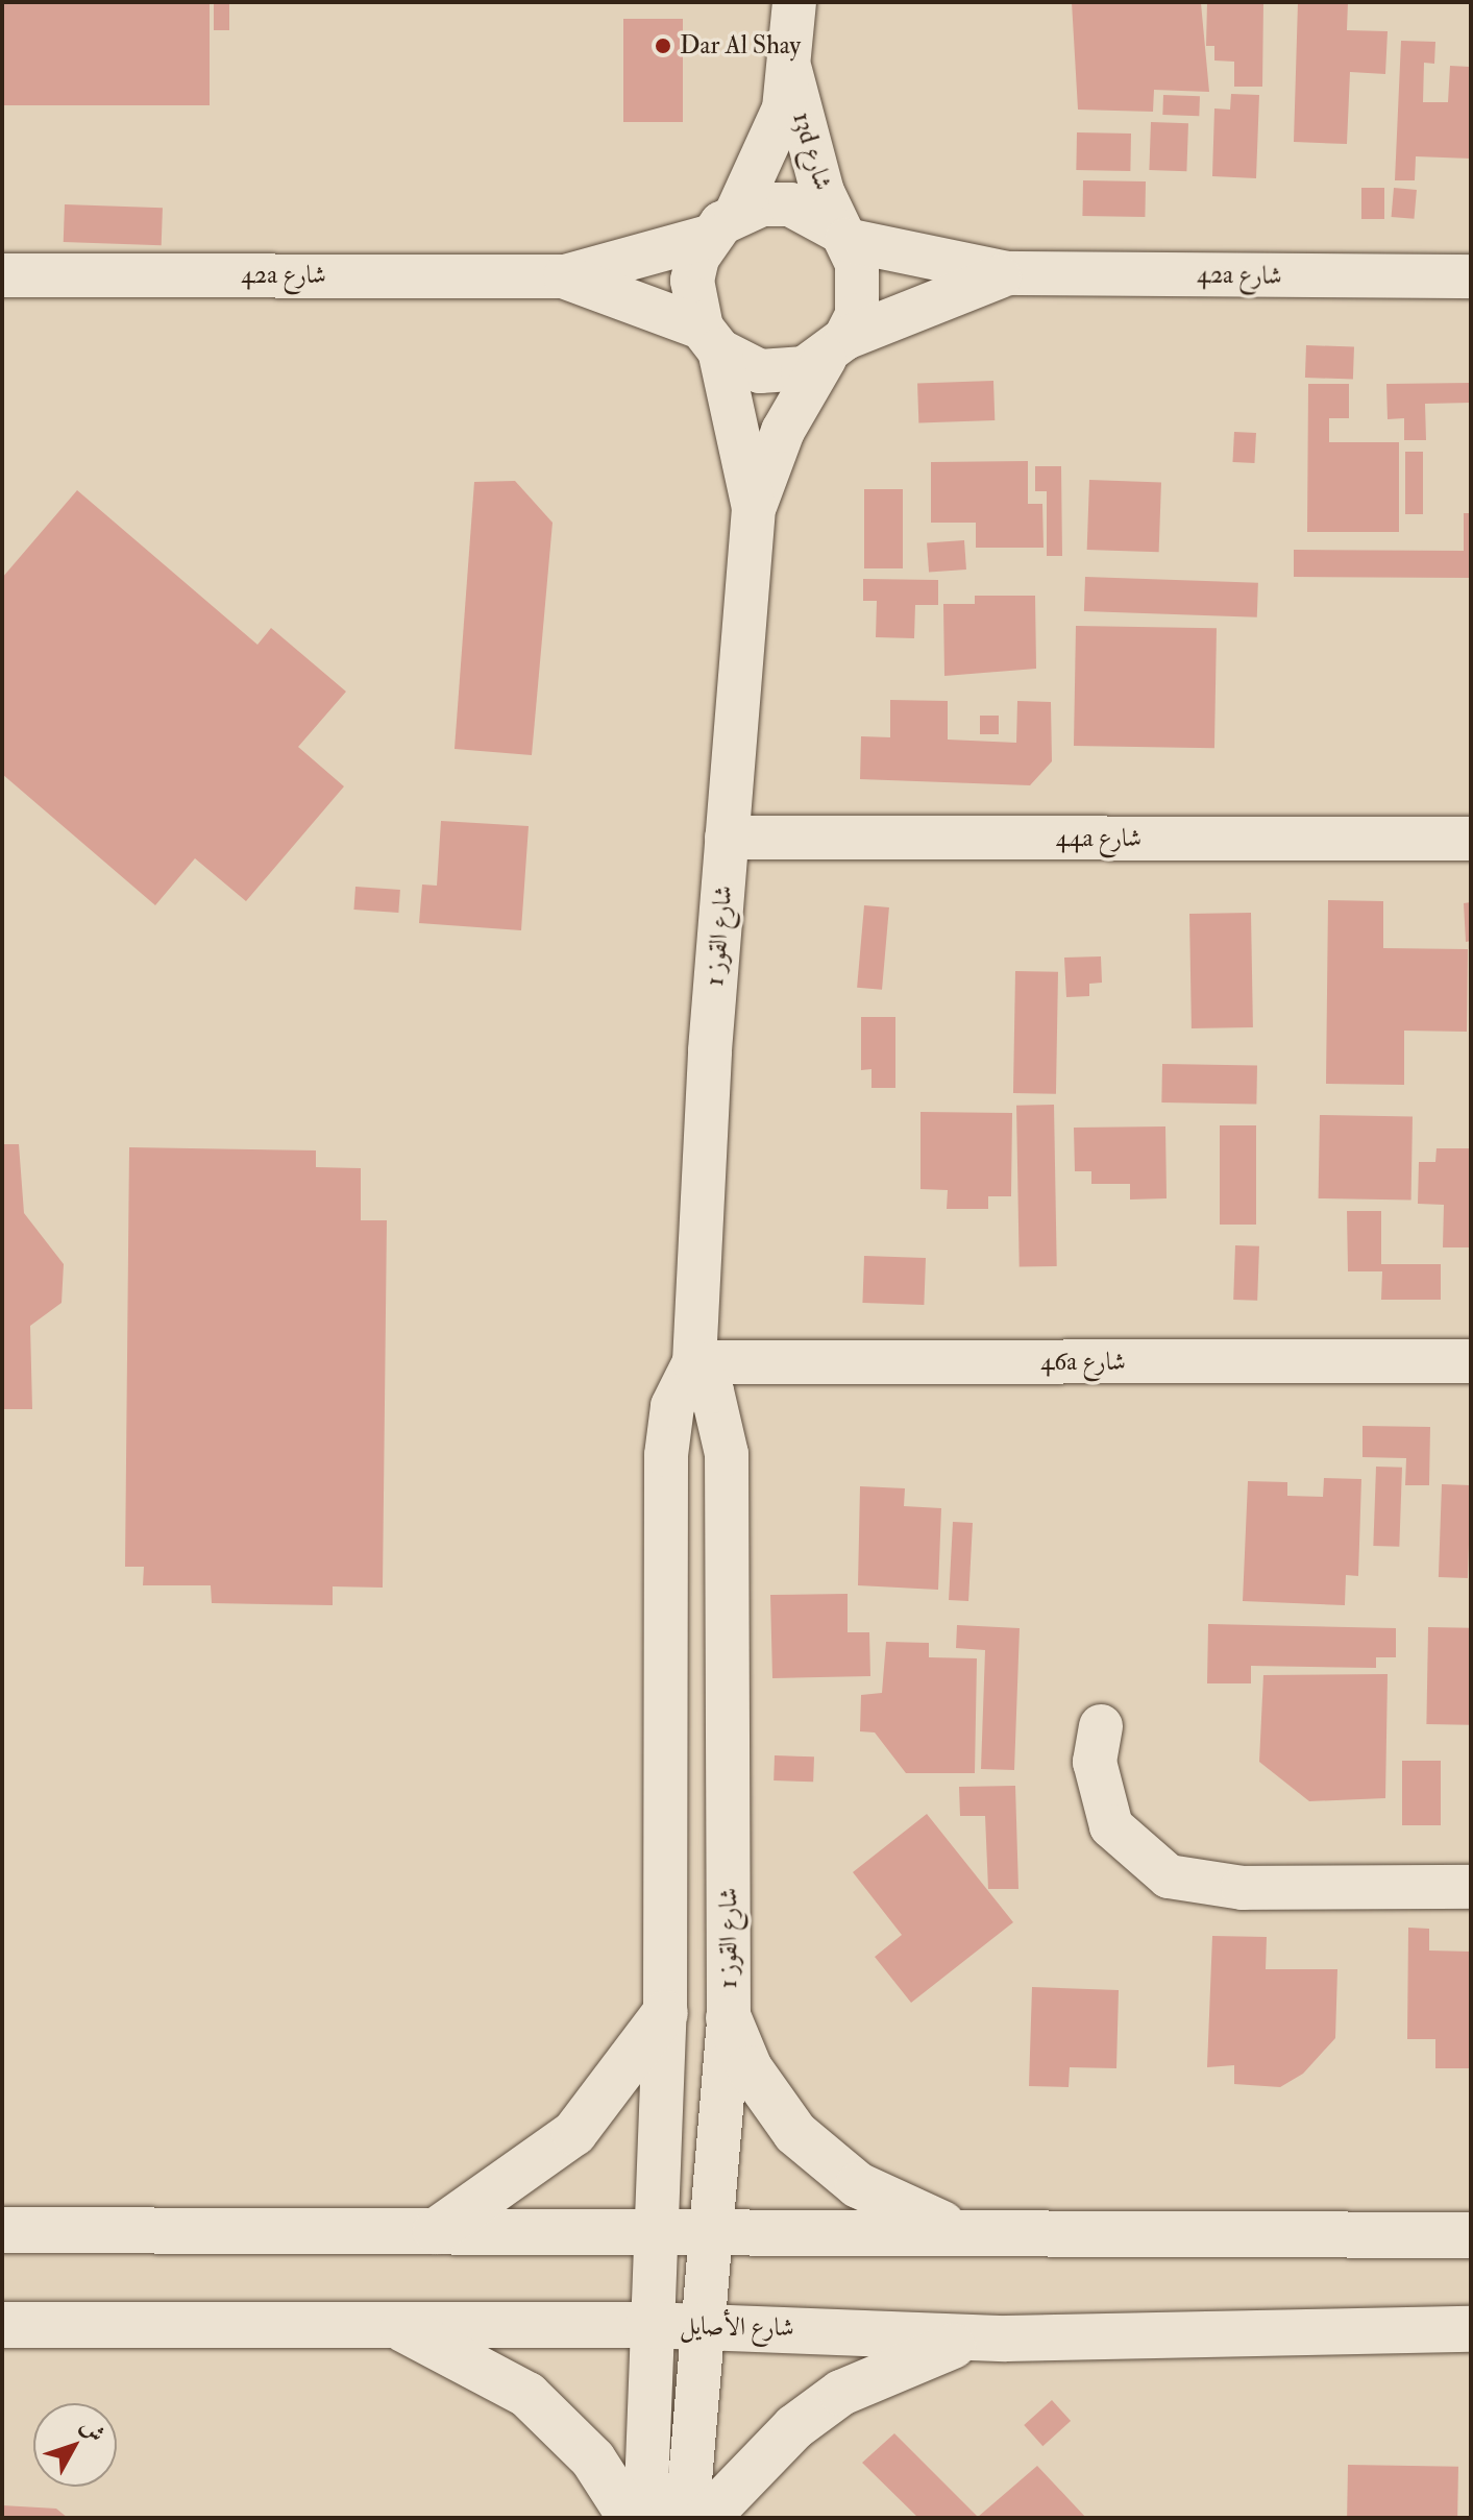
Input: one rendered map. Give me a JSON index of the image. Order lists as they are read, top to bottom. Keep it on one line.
{"streets":{"main road":["شارع الأصايل"],"street":["13d شارع","42a شارع","44a شارع","شارع القوز 1","46a شارع"]},"crossings":[["13d شارع","42a شارع"],["13d شارع","شارع القوز 1"],["42a شارع","شارع القوز 1"],["44a شارع","شارع القوز 1"],["شارع القوز 1","46a شارع"],["شارع القوز 1","شارع الأصايل"]],"places":["Dar Al Shay"],"north":"top right"}
